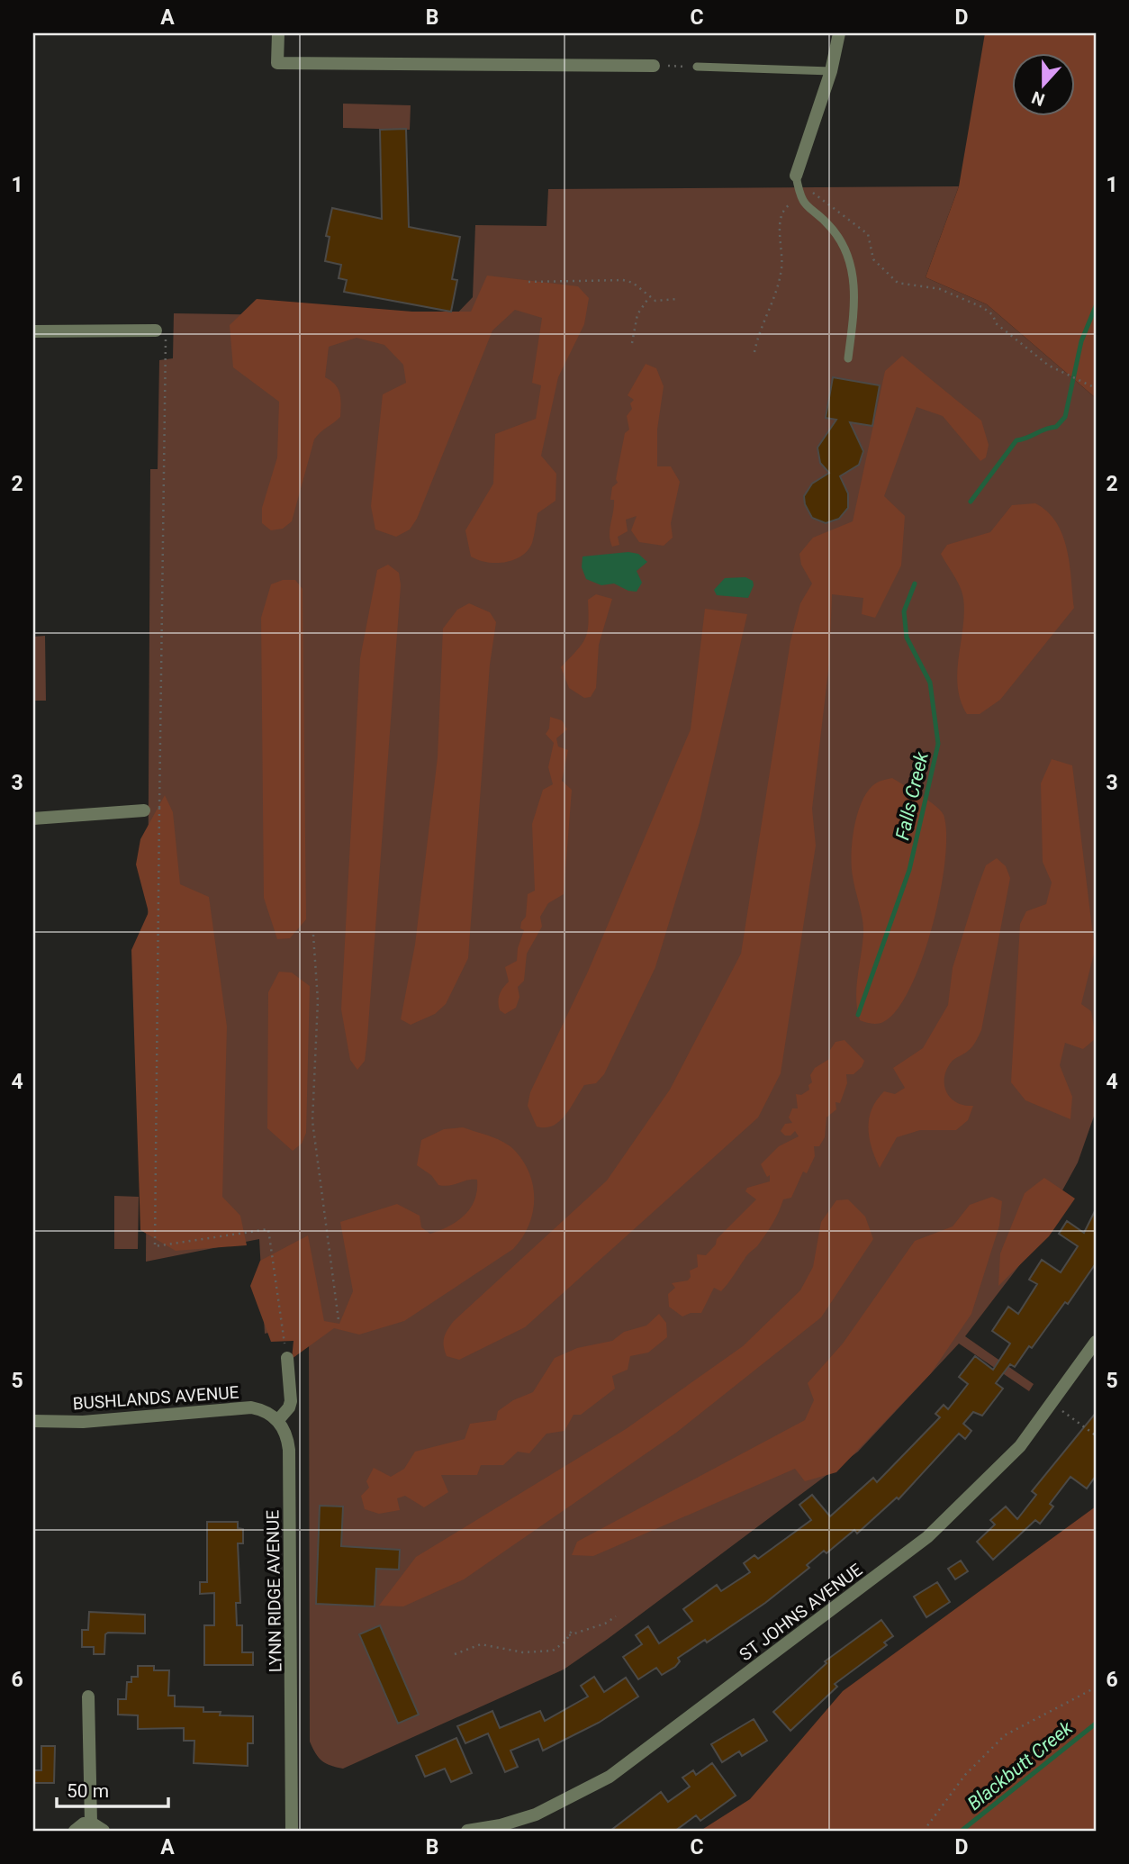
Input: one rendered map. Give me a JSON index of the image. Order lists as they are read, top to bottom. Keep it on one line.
{"streets":{"street":["BUSHLANDS AVENUE","LYNN RIDGE AVENUE","ST JOHNS AVENUE"]},"crossings":[["BUSHLANDS AVENUE","LYNN RIDGE AVENUE"]],"water":["Falls Creek","Blackbutt Creek"],"scale_bar":"50 m","north":"bottom","grid":{"columns":["A","B","C","D"],"rows":["1","2","3","4","5","6"]}}
